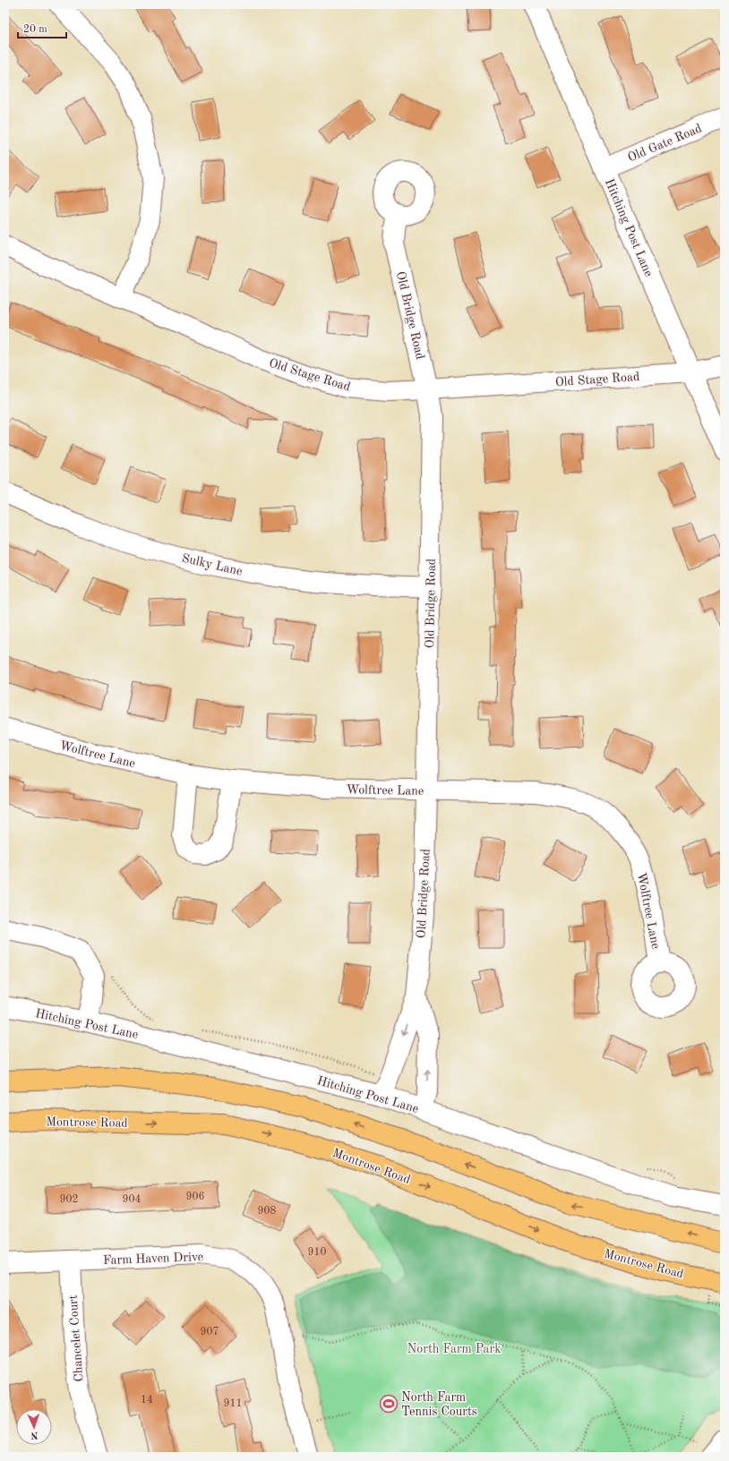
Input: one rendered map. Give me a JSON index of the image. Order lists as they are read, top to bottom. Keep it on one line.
{"streets":{"main road":["Montrose Road"],"street":["Old Gate Road","Hitching Post Lane","Old Bridge Road","Old Stage Road","Sulky Lane","Wolftree Lane","Farm Haven Drive","Chancelet Court"]},"crossings":[["Old Gate Road","Hitching Post Lane"],["Hitching Post Lane","Old Bridge Road"],["Hitching Post Lane","Old Stage Road"],["Old Bridge Road","Old Stage Road"],["Old Bridge Road","Sulky Lane"],["Old Bridge Road","Wolftree Lane"],["Farm Haven Drive","Chancelet Court"]],"parks":["North Farm Park"],"places":{"sports":["North Farm Tennis Courts"]},"house_numbers":["906","902","904","908","910","907","14","911"],"scale_bar":"20 m","north":"bottom"}
